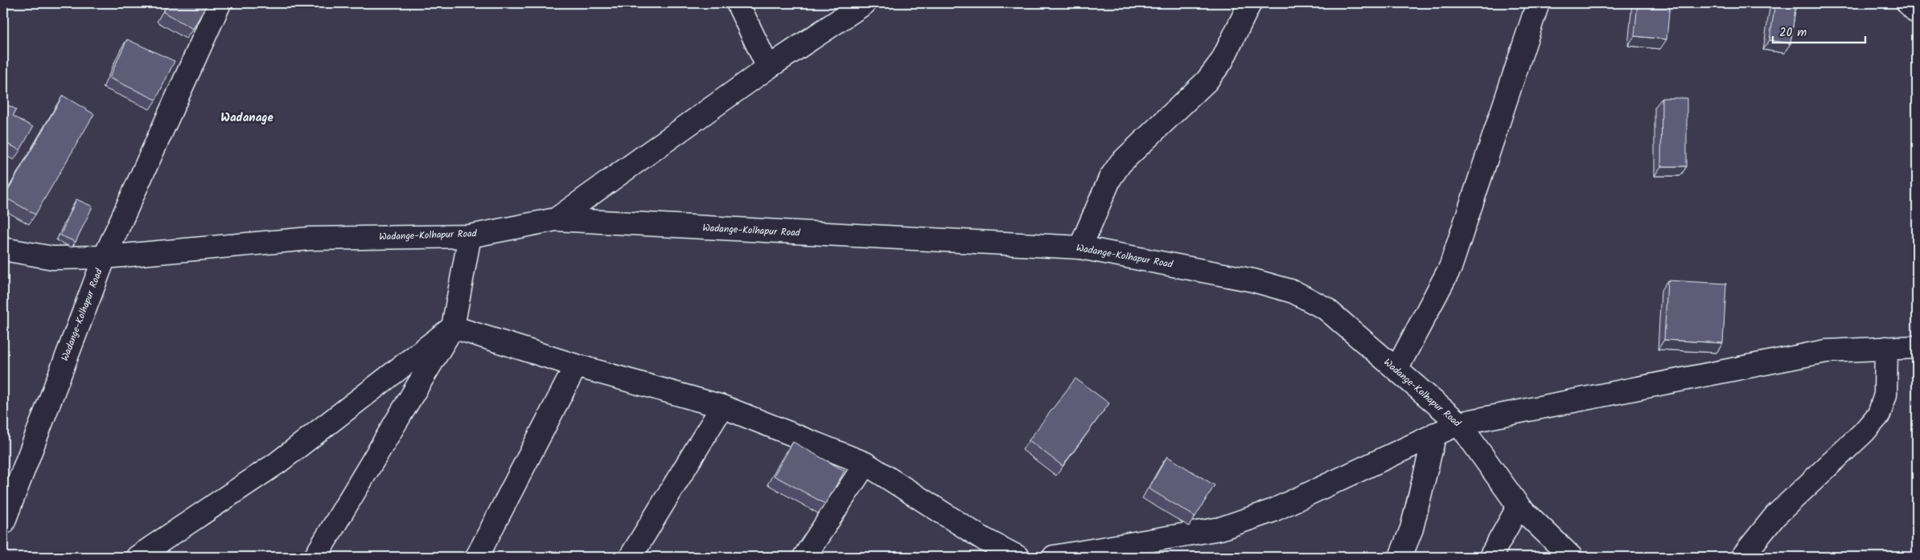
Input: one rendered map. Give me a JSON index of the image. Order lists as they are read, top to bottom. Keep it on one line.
{"streets":{"street":["Wadange-Kolhapur Road"]},"districts":["Wadanage"],"scale_bar":"20 m"}
